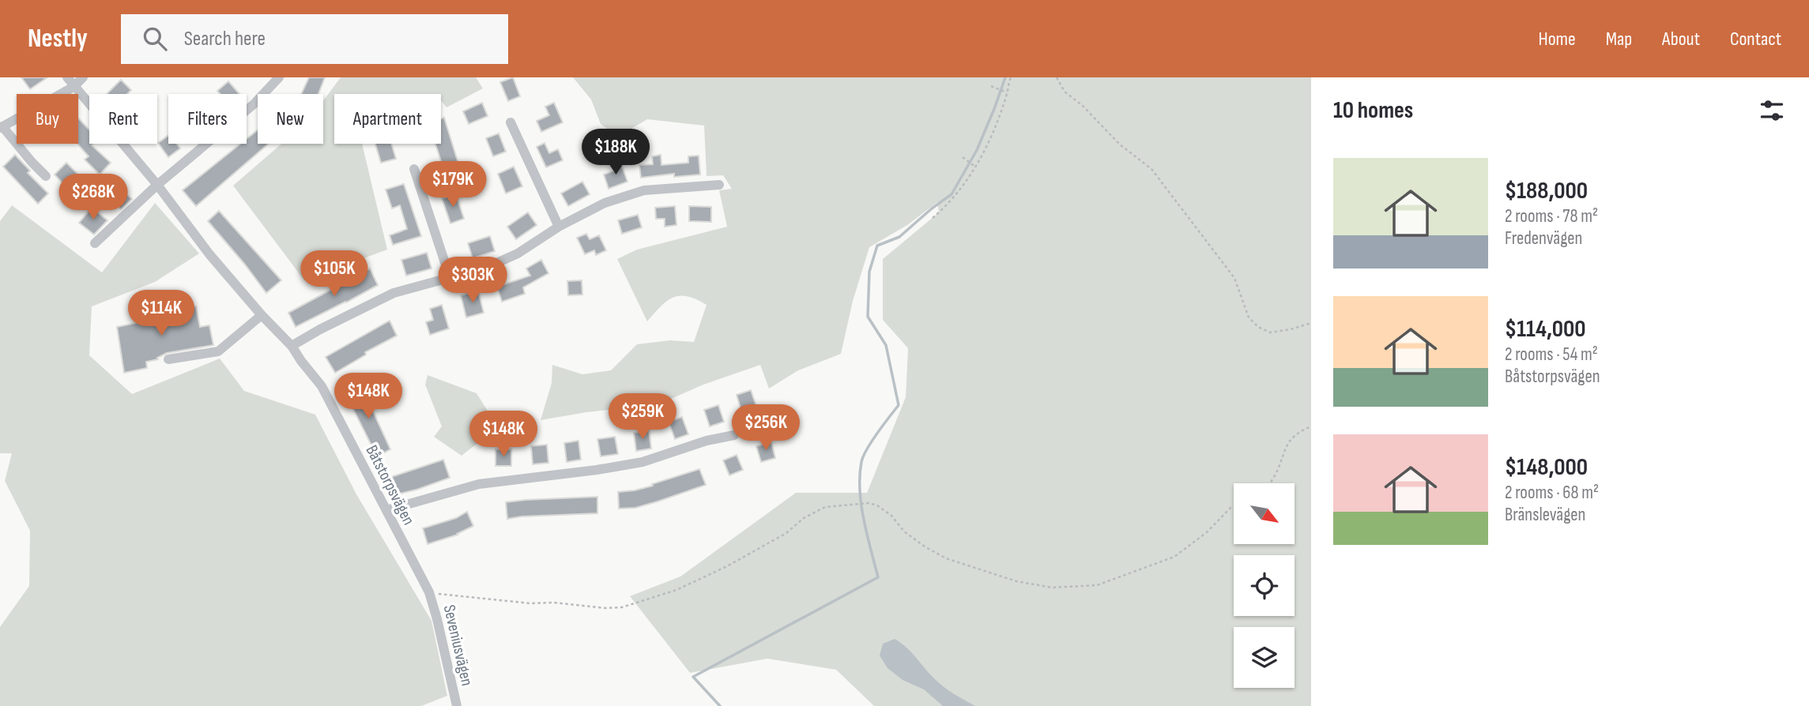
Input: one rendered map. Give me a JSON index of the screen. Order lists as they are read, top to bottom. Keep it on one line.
{"streets":{"street":["Båtstorpsvägen","Seveniusvägen"]},"crossings":[["Båtstorpsvägen","Seveniusvägen"]],"north":"bottom right","page":{"header":"Nestly","search":"Search here","nav":["Home","Map","About","Contact"],"heading":"10 homes","chip":["Buy","Rent","Filters","New","Apartment"],"price":["$188K","$179K","$268K","$105K","$303K","$114K","$148K","$259K","$256K","$148K"],"list":[{"name":"$188,000","note":"2 rooms · 78 m² · Fredenvägen"},{"name":"$114,000","note":"2 rooms · 54 m² · Båtstorpsvägen"},{"name":"$148,000","note":"2 rooms · 68 m² · Bränslevägen"}]}}
